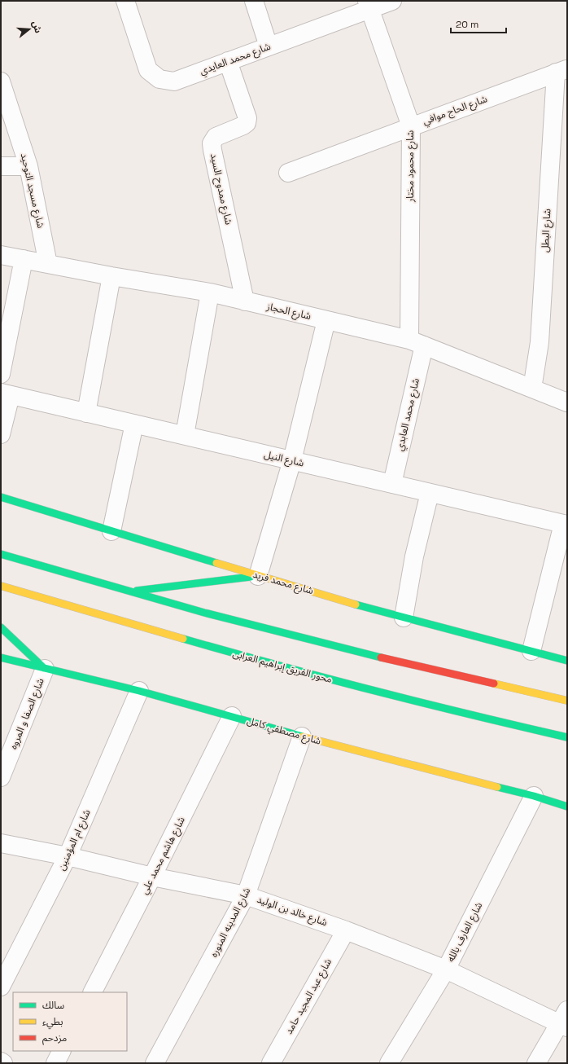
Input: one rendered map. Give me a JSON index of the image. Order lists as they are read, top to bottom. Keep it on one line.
{"streets":{"main road":["شارع محمد فريد","محور الفريق إبراهيم العرابى","شارع مصطفي كامل"],"street":["شارع محمد العايدي","شارع الحاج موافي","شارع محمود مختار","شارع ممدوح السيد","شارع مسجد التوحيد","شارع البطل","شارع الحجاز","شارع محمد العابدي","شارع النيل","شارع الصفا و المروه","شارع ام المؤمنين","شارع هاشم محمد علي","شارع خالد بن الوليد","شارع المدينه المنوره","شارع العارف بالله","شارع عبد المجيد حامد"]},"crossings":[["شارع محمد العايدي","شارع محمود مختار"],["شارع محمد العايدي","شارع ممدوح السيد"],["شارع الحاج موافي","شارع محمود مختار"],["شارع الحاج موافي","شارع البطل"],["شارع محمود مختار","شارع الحجاز"],["شارع محمود مختار","شارع محمد العابدي"],["شارع ممدوح السيد","شارع الحجاز"],["شارع مسجد التوحيد","شارع الحجاز"],["شارع البطل","شارع الحجاز"],["شارع الحجاز","شارع محمد العابدي"],["شارع محمد العابدي","شارع النيل"],["شارع الصفا و المروه","شارع مصطفي كامل"],["شارع مصطفي كامل","شارع ام المؤمنين"],["شارع مصطفي كامل","شارع هاشم محمد علي"],["شارع مصطفي كامل","شارع المدينه المنوره"],["شارع مصطفي كامل","شارع العارف بالله"],["شارع ام المؤمنين","شارع خالد بن الوليد"],["شارع هاشم محمد علي","شارع خالد بن الوليد"],["شارع خالد بن الوليد","شارع المدينه المنوره"],["شارع خالد بن الوليد","شارع العارف بالله"],["شارع خالد بن الوليد","شارع عبد المجيد حامد"]],"legend":["سالك","بطيء","مزدحم"],"scale_bar":"20 m","north":"right"}
